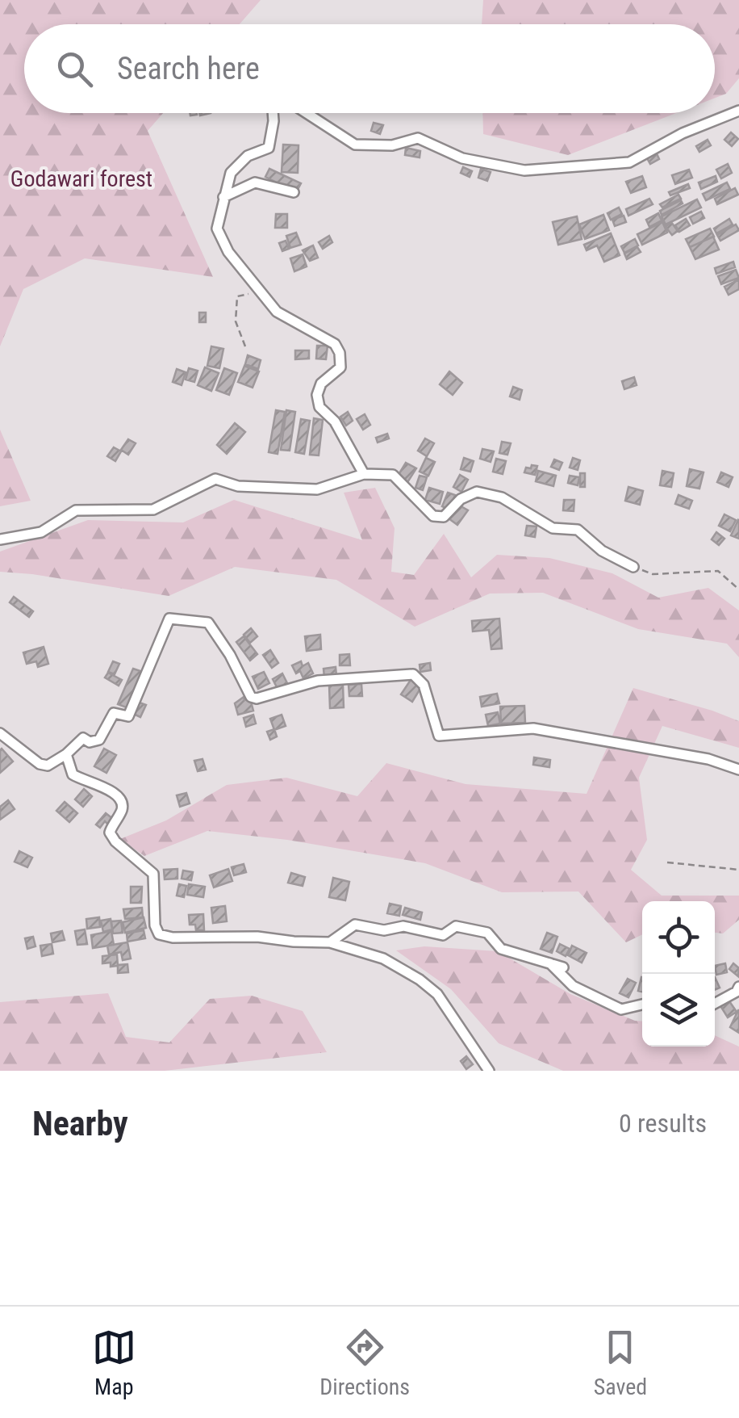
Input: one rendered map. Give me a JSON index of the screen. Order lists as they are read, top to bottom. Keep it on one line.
{"parks":["Godawari forest"],"page":{"search":"Search here","heading":["Nearby","0 results"],"nav":["Map","Directions","Saved"]}}
